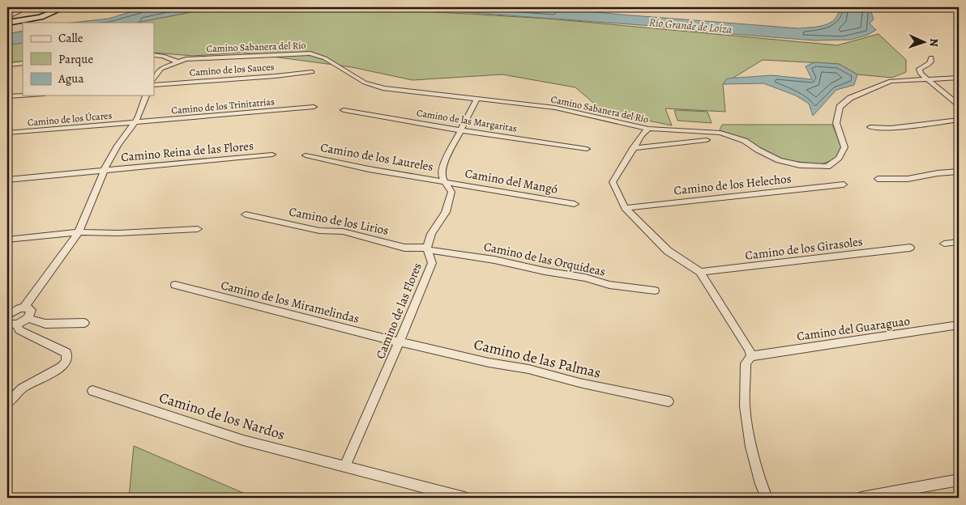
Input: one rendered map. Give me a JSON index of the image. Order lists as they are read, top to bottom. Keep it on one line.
{"streets":{"street":["Camino Sabanera del Río","Camino de los Sauces","Camino de los Trinitatrias","Camino de los Úcares","Camino de las Margaritas","Camino Reina de las Flores","Camino de los Laureles","Camino del Mangó","Camino de los Helechos","Camino de los Lirios","Camino de los Girasoles","Camino de las Orquídeas","Camino de los Miramelindas","Camino de las Flores","Camino del Guaraguao","Camino de las Palmas","Camino de los Nardos"]},"crossings":[["Camino Sabanera del Río","Camino de las Flores"],["Camino de los Trinitatrias","Camino de los Úcares"],["Camino de las Margaritas","Camino de las Flores"],["Camino de los Laureles","Camino del Mangó"],["Camino de los Laureles","Camino de las Flores"],["Camino del Mangó","Camino de las Flores"],["Camino de los Lirios","Camino de las Orquídeas"],["Camino de los Lirios","Camino de las Flores"],["Camino de las Orquídeas","Camino de las Flores"],["Camino de los Miramelindas","Camino de las Flores"],["Camino de los Miramelindas","Camino de las Palmas"],["Camino de las Flores","Camino de las Palmas"],["Camino de las Flores","Camino de los Nardos"]],"water":["Río Grande de Loíza"],"legend":["Calle","Parque","Agua"],"north":"right"}
